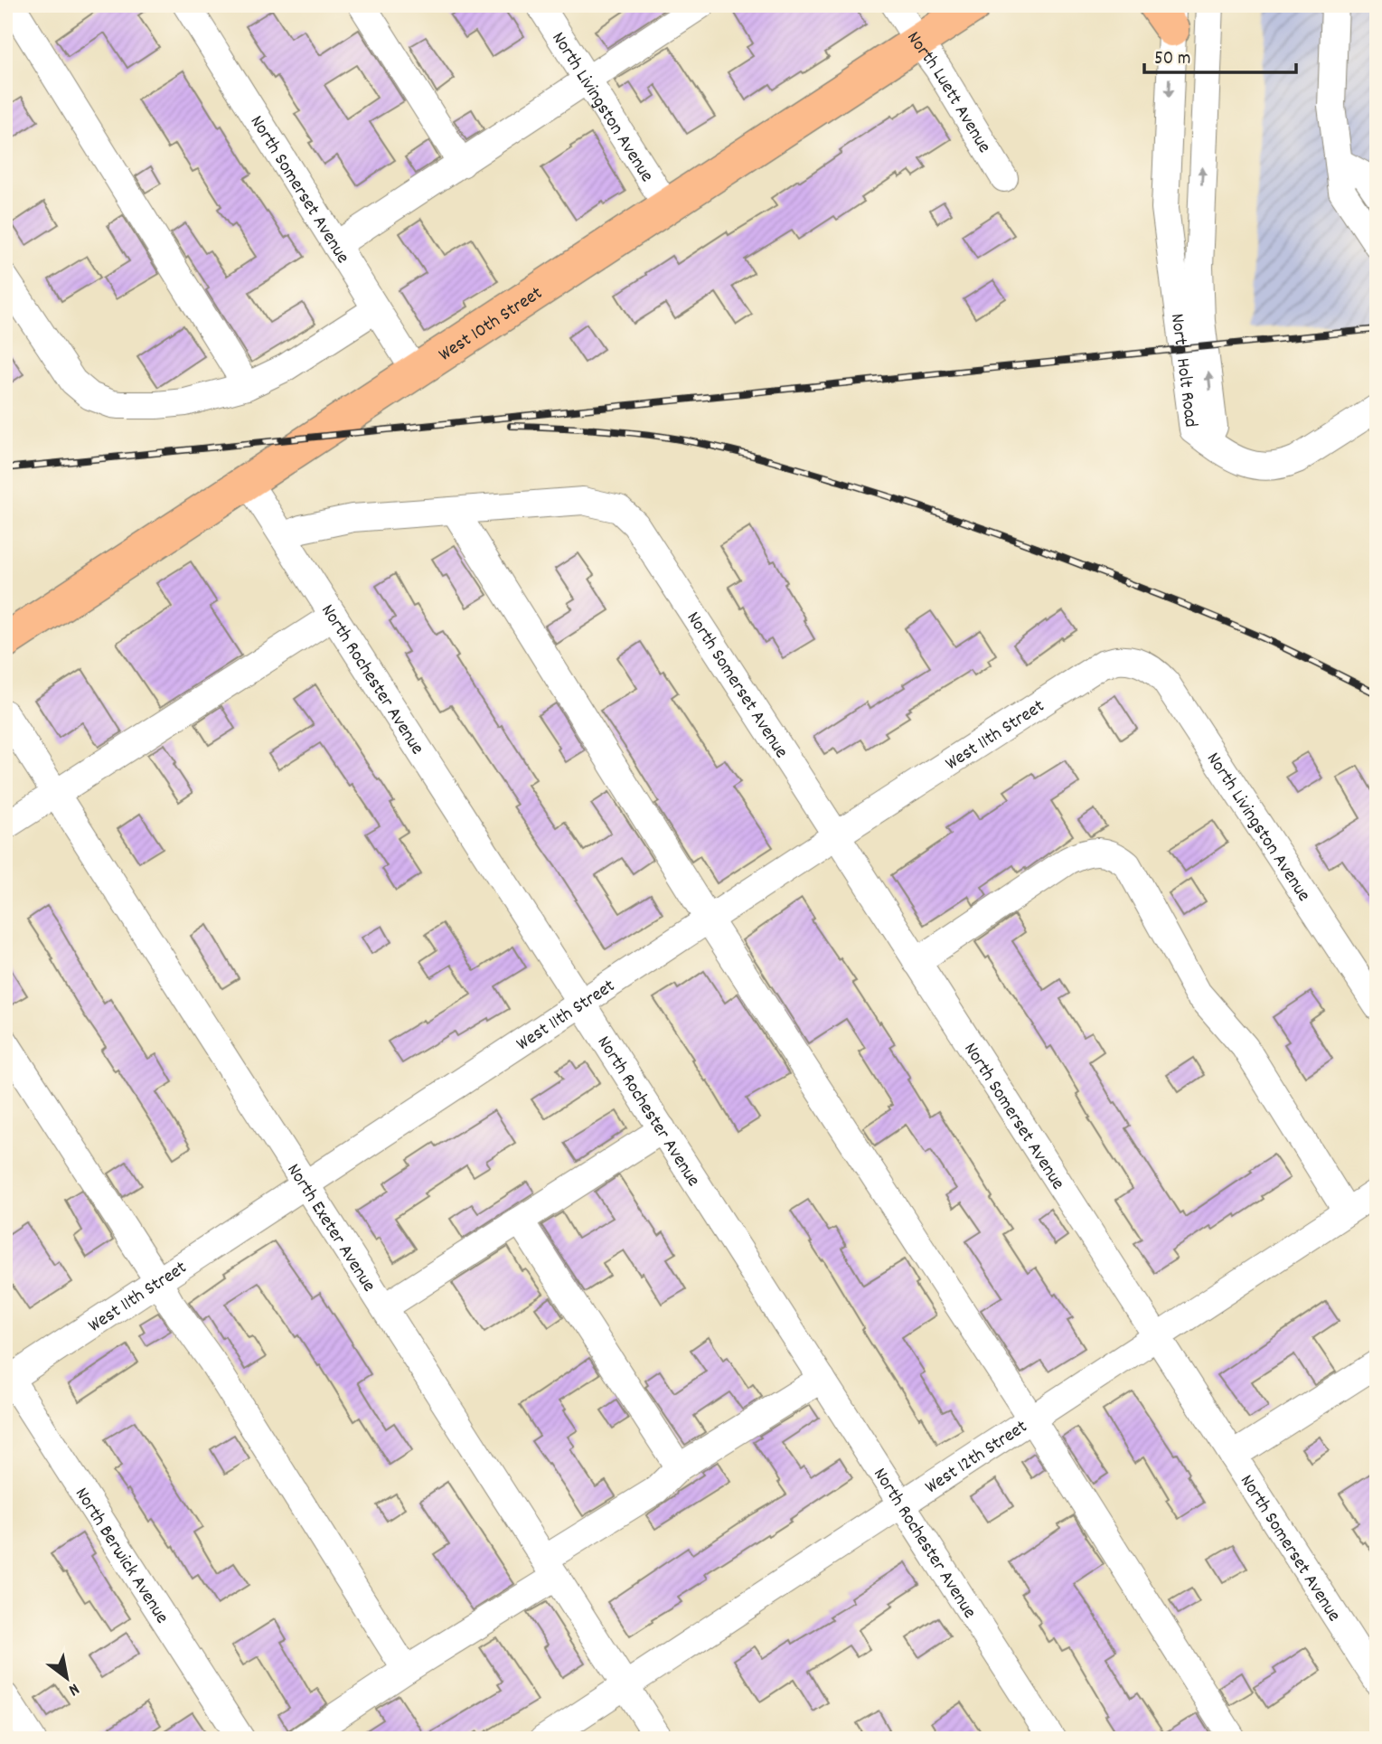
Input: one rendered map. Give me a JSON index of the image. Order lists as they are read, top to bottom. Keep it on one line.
{"streets":{"main road":["West 10th Street"],"street":["North Luett Avenue","North Livingston Avenue","North Somerset Avenue","North Holt Road","North Rochester Avenue","West 11th Street","North Exeter Avenue","West 12th Street","North Berwick Avenue"]},"crossings":[["North Luett Avenue","West 10th Street"],["North Livingston Avenue","West 10th Street"],["North Livingston Avenue","West 11th Street"],["North Somerset Avenue","West 10th Street"],["North Somerset Avenue","North Rochester Avenue"],["North Somerset Avenue","West 11th Street"],["North Somerset Avenue","West 12th Street"],["West 10th Street","North Rochester Avenue"],["North Rochester Avenue","West 11th Street"],["North Rochester Avenue","West 12th Street"],["West 11th Street","North Exeter Avenue"],["West 11th Street","North Berwick Avenue"],["North Exeter Avenue","West 12th Street"]],"scale_bar":"50 m","north":"bottom right"}
